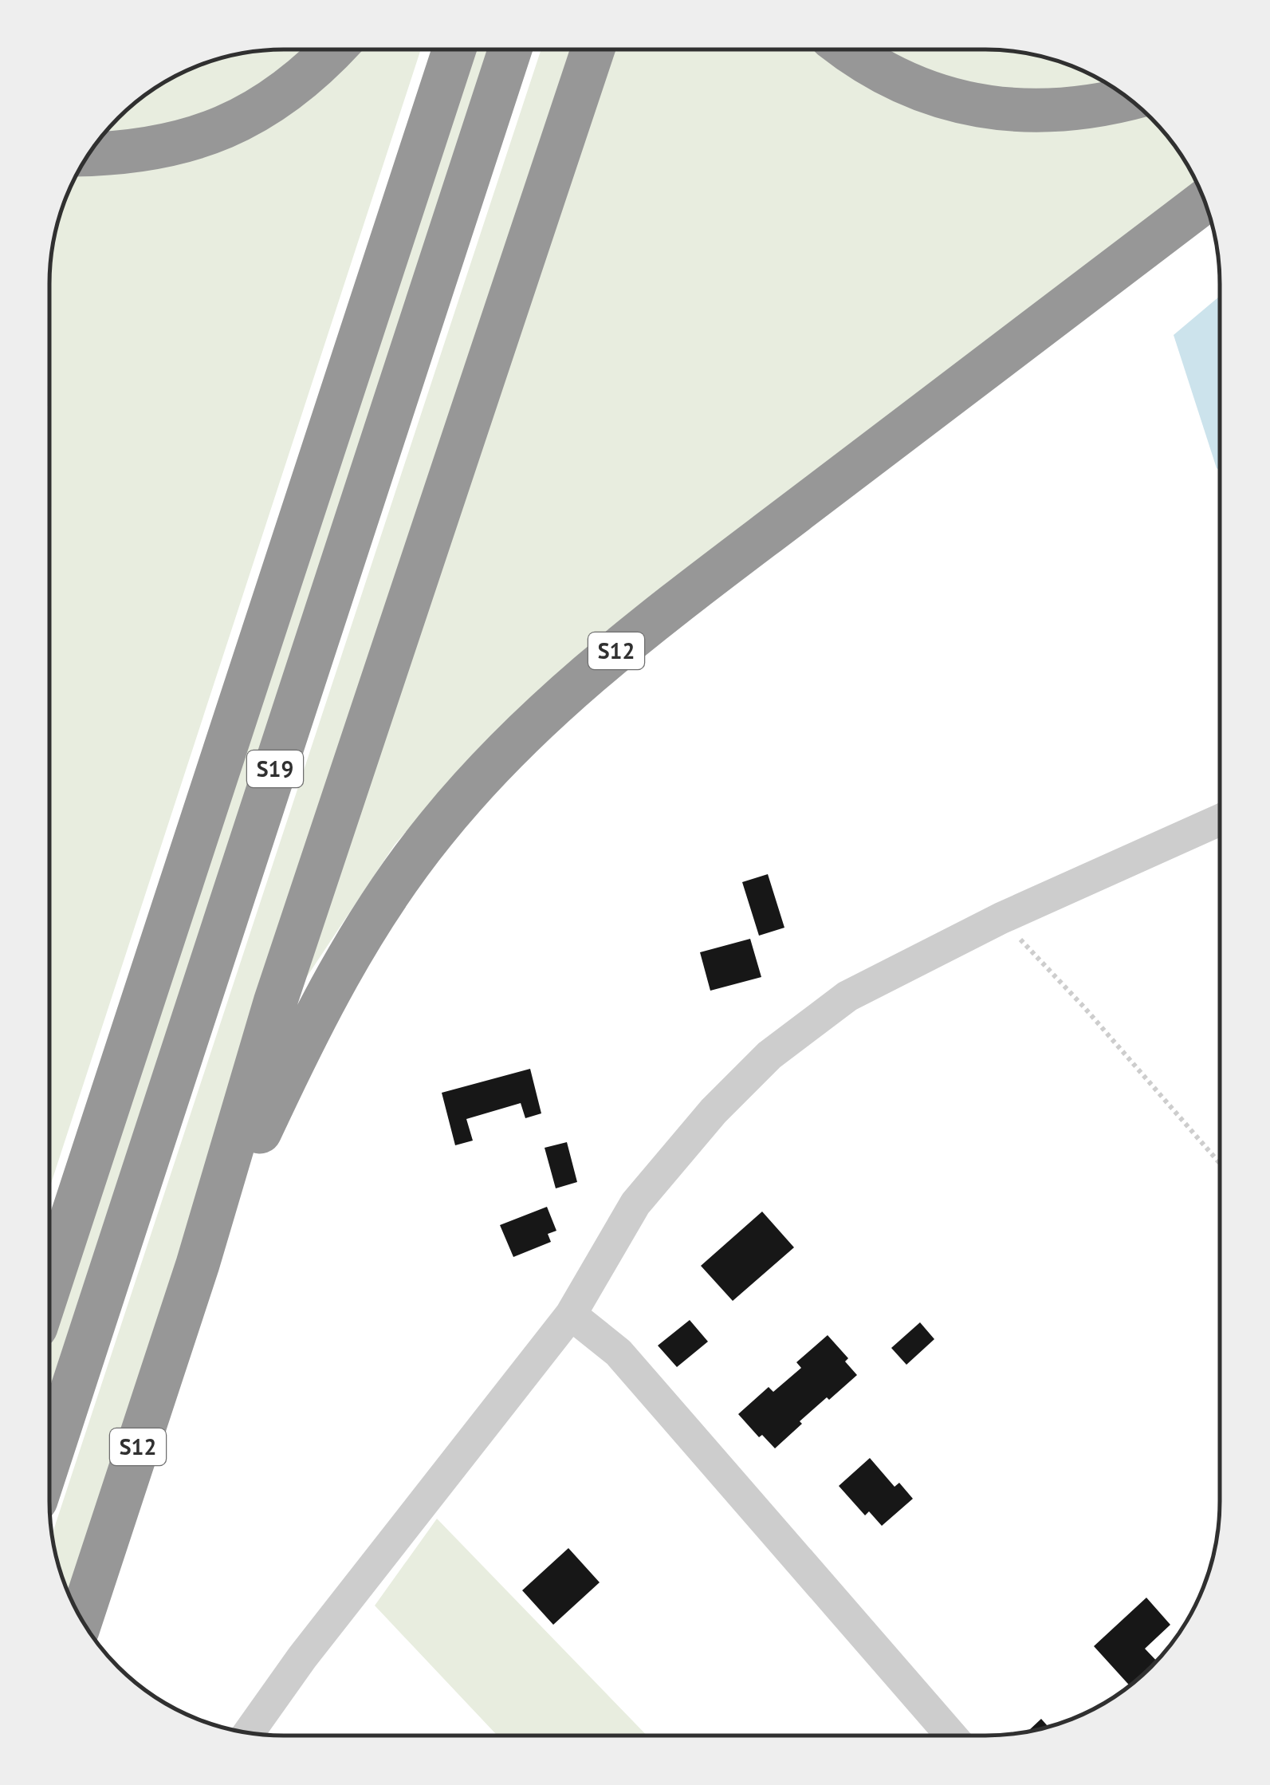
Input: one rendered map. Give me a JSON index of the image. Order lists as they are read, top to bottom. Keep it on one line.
{"streets":{"highway":["S12","S19"]}}
